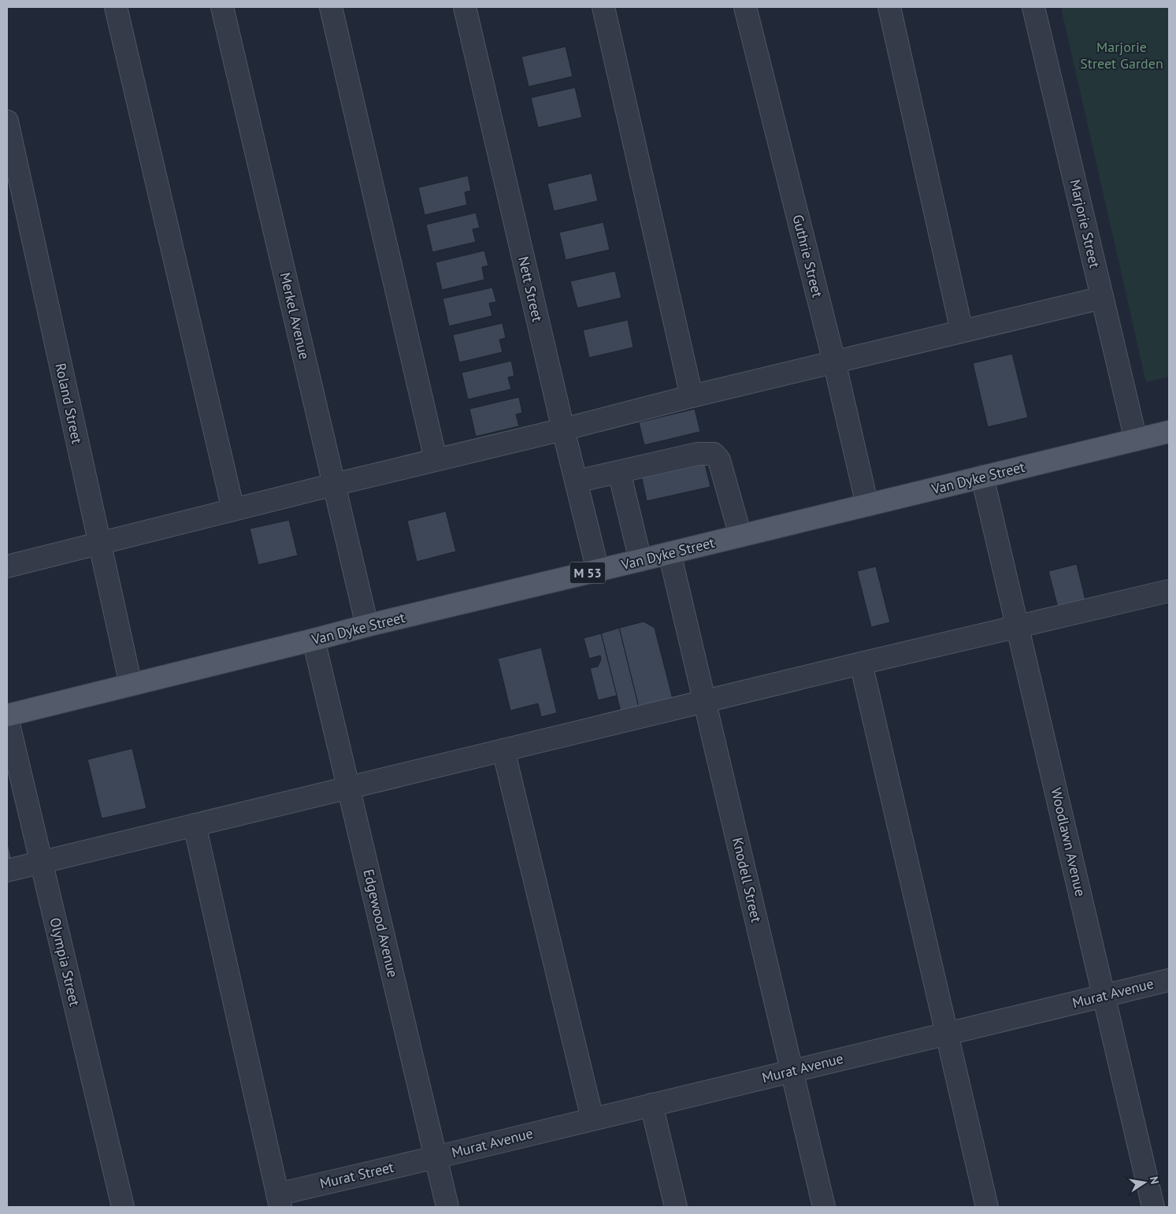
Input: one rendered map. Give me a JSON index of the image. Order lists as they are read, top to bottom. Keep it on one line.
{"streets":{"main road":["Van Dyke Street","M 53"],"street":["Marjorie Street","Guthrie Street","Nett Street","Merkel Avenue","Roland Street","Woodlawn Avenue","Knodell Street","Edgewood Avenue","Olympia Street","Murat Avenue","Murat Street"]},"crossings":[["Marjorie Street","Van Dyke Street"],["Guthrie Street","Van Dyke Street"],["Nett Street","Van Dyke Street"],["Merkel Avenue","Van Dyke Street"],["Roland Street","Van Dyke Street"],["Van Dyke Street","Woodlawn Avenue"],["Van Dyke Street","Knodell Street"],["Van Dyke Street","Edgewood Avenue"],["Van Dyke Street","Olympia Street"],["Woodlawn Avenue","Murat Avenue"],["Knodell Street","Murat Avenue"],["Edgewood Avenue","Murat Avenue"],["Edgewood Avenue","Murat Street"],["Murat Avenue","Murat Street"]],"parks":["Marjorie Street Garden"],"north":"right"}
